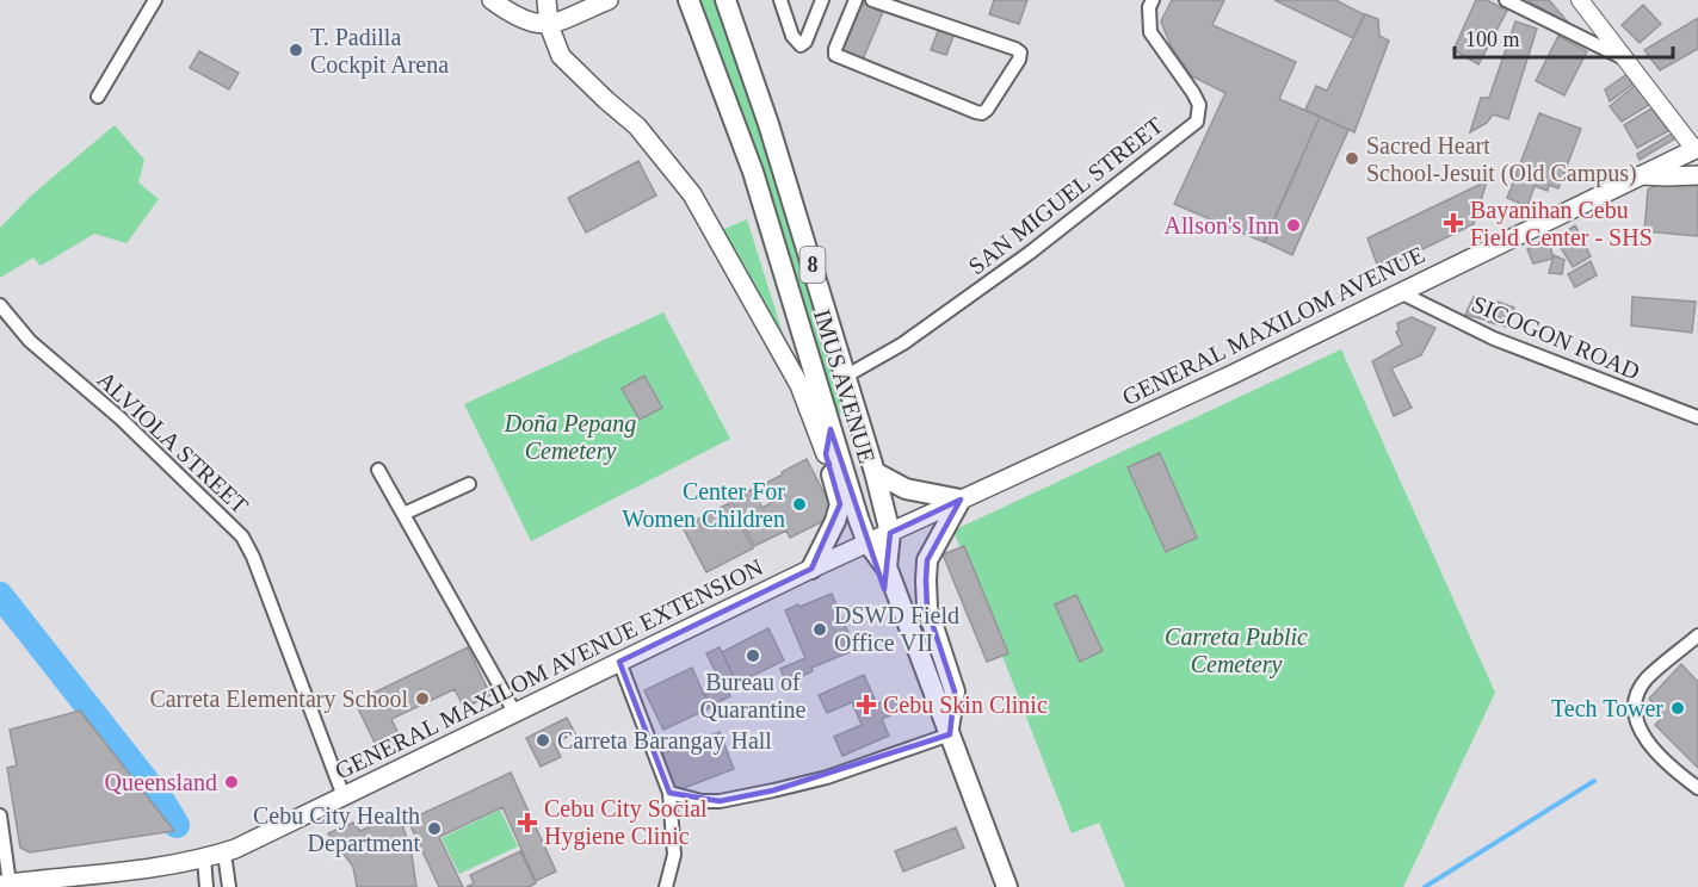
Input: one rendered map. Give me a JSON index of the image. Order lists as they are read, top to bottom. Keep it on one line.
{"streets":{"main road":["8","GENERAL MAXILOM AVENUE","IMUS AVENUE","GENERAL MAXILOM AVENUE EXTENSION"],"street":["SAN MIGUEL STREET","SICOGON ROAD","ALVIOLA STREET"]},"crossings":[["SAN MIGUEL STREET","IMUS AVENUE"],["8","GENERAL MAXILOM AVENUE"],["8","IMUS AVENUE"],["8","GENERAL MAXILOM AVENUE EXTENSION"],["GENERAL MAXILOM AVENUE","SICOGON ROAD"],["GENERAL MAXILOM AVENUE","IMUS AVENUE"],["GENERAL MAXILOM AVENUE","GENERAL MAXILOM AVENUE EXTENSION"],["IMUS AVENUE","GENERAL MAXILOM AVENUE EXTENSION"],["ALVIOLA STREET","GENERAL MAXILOM AVENUE EXTENSION"]],"parks":["Doña Pepang Cemetery","Carreta Public Cemetery"],"places":{"other":["T. Padilla Cockpit Arena","Sacred Heart School-Jesuit (Old Campus)","Allson's Inn","Center For Women Children","DSWD Field Office VII","Bureau of Quarantine","Carreta Elementary School","Tech Tower","Carreta Barangay Hall","Queensland","Cebu City Health Department"],"health":["Bayanihan Cebu Field Center - SHS","Cebu Skin Clinic","Cebu City Social Hygiene Clinic"]},"scale_bar":"100 m"}
